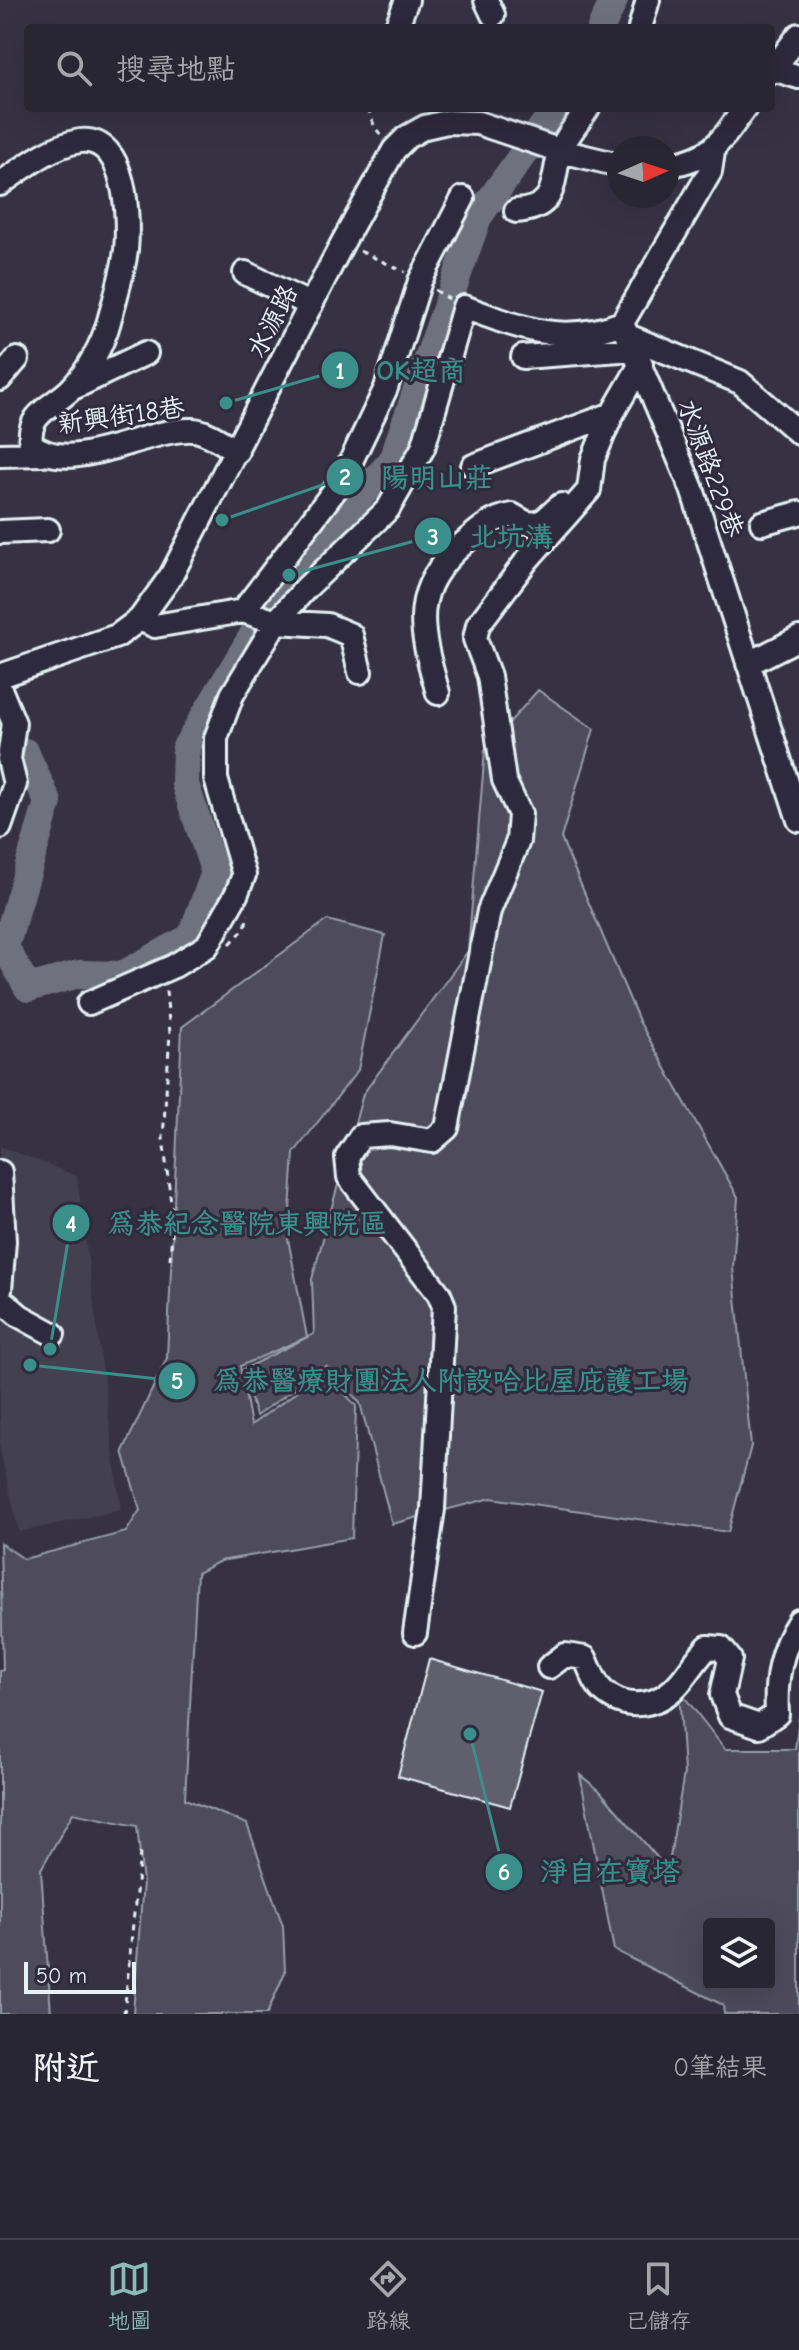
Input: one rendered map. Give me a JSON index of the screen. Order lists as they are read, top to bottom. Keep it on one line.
{"streets":{"street":["水源路","新興街18巷","水源路229巷"]},"crossings":[["水源路","新興街18巷"]],"places":["OK超商","陽明山莊","北坑溝","為恭紀念醫院東興院區","為恭醫療財團法人附設哈比屋庇護工場","淨自在寶塔"],"scale_bar":"50 m","north":"right","page":{"search":"搜尋地點","scale":"50 m","heading":["附近","0筆結果"],"nav":["地圖","路線","已儲存"]}}
